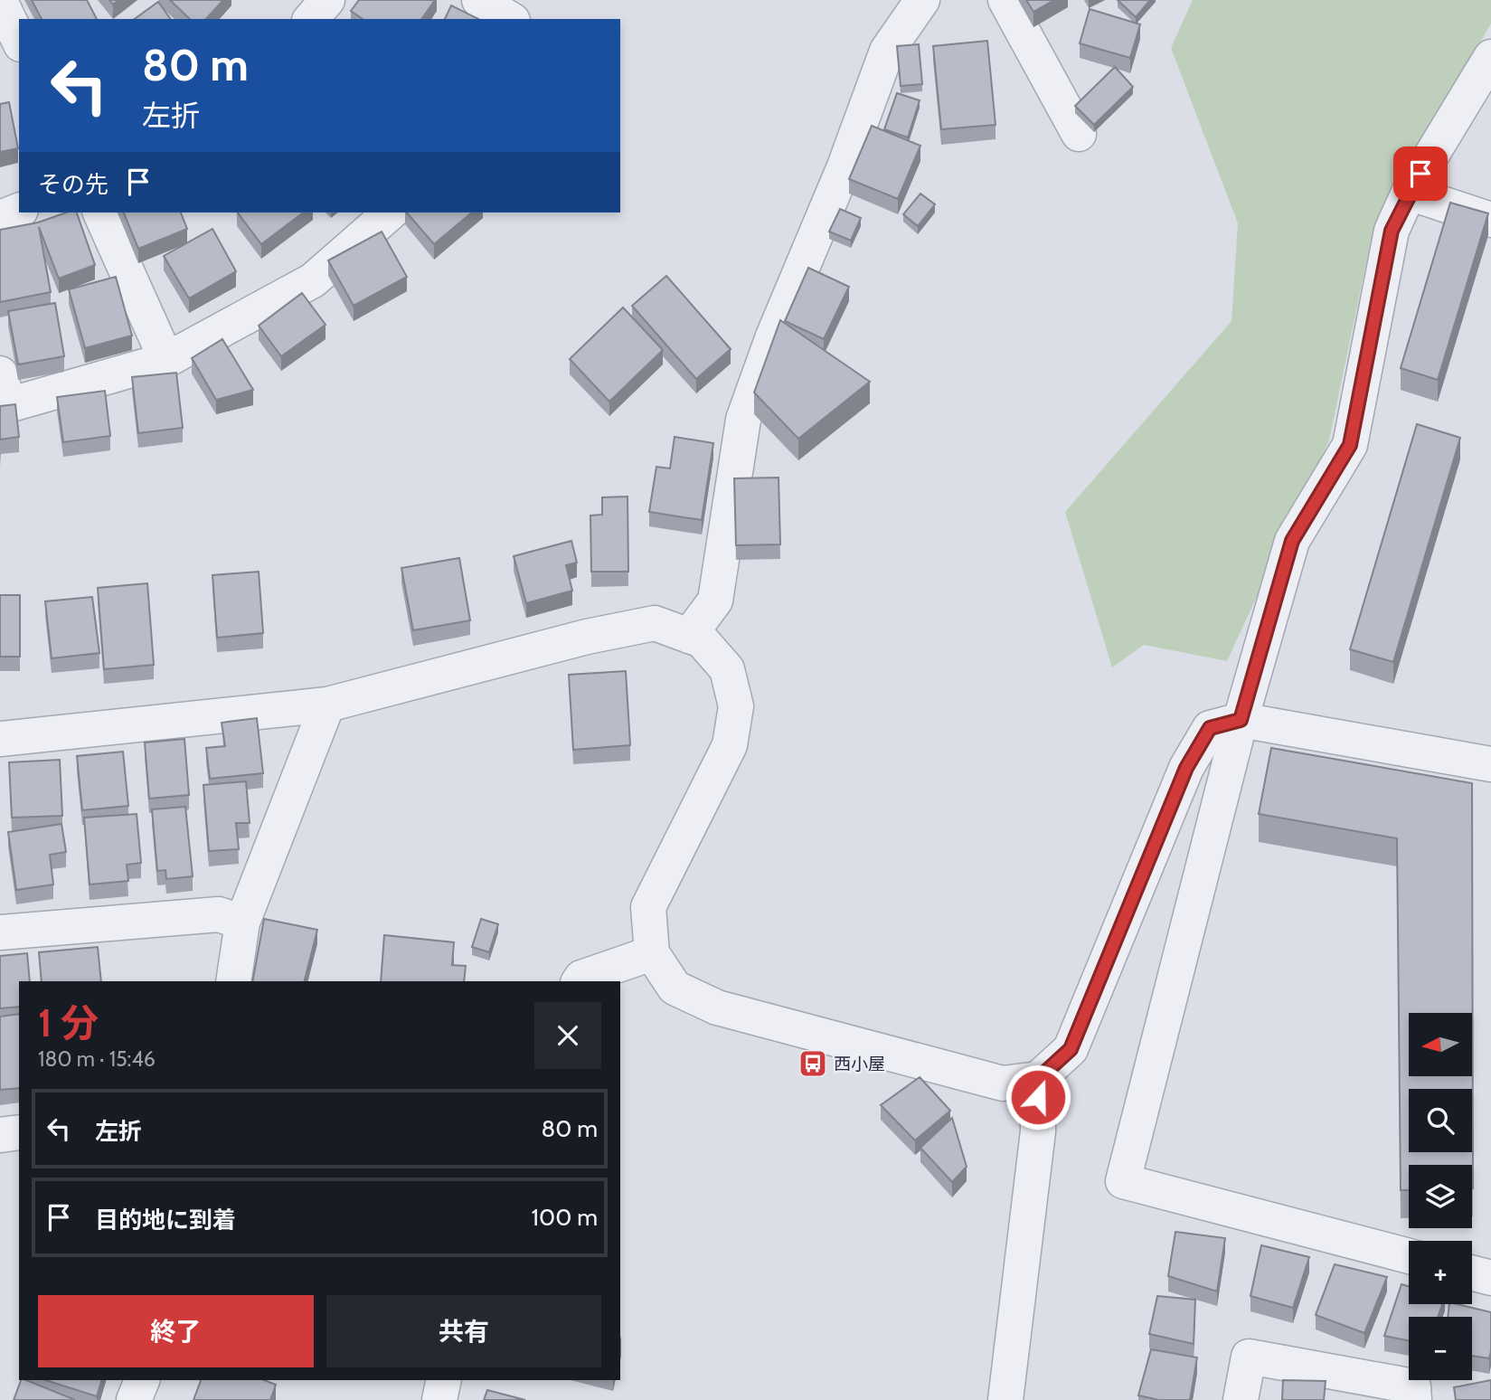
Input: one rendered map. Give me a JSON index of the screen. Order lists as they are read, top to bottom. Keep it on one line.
{"places":{"bus stop":["西小屋"]},"north":"left","page":{"turn":["80 m","左折"],"then":"その先","heading":["1 分","180 m · 15:46"],"map_buttons":["+","−"],"list":[{"name":"左折","value":"80 m"},{"name":"目的地に到着","value":"100 m"}],"buttons":["終了","共有"]}}
